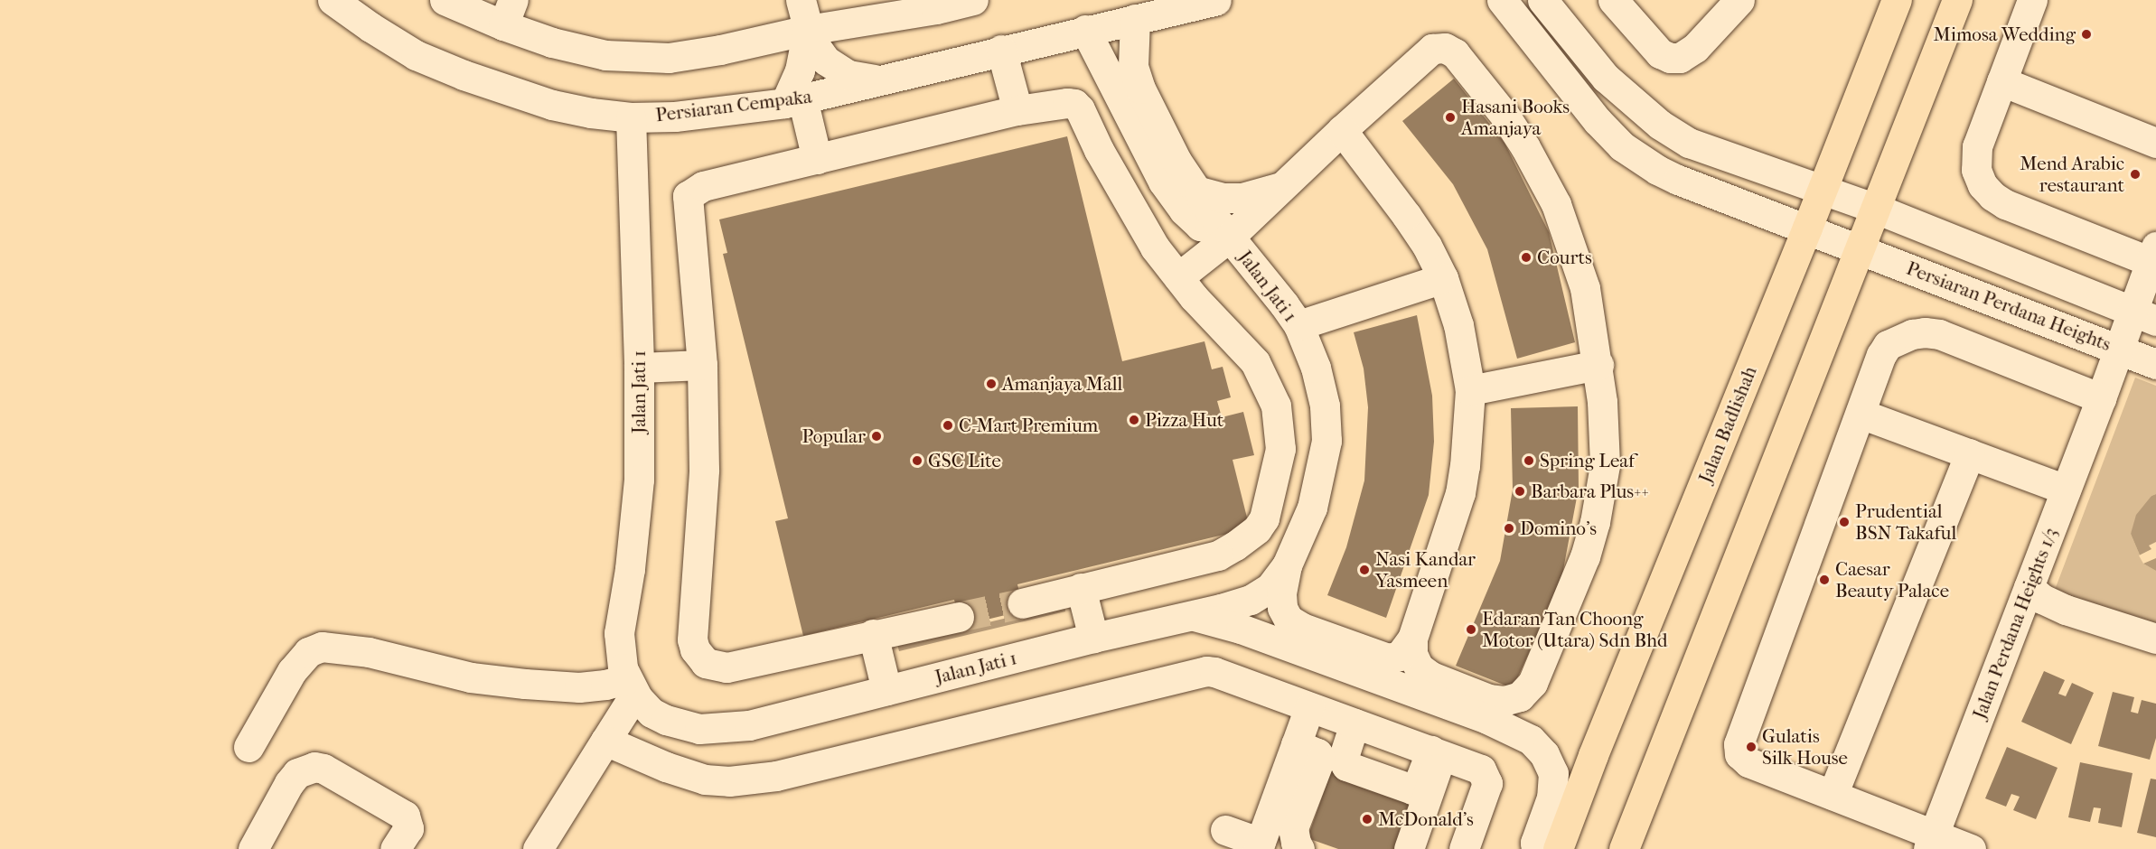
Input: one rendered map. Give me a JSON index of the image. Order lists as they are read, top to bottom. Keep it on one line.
{"streets":{"main road":["Jalan Badlishah"],"street":["Persiaran Cempaka","Jalan Jati 1","Persiaran Perdana Heights","Jalan Perdana Heights 1/3"]},"crossings":[["Persiaran Cempaka","Jalan Jati 1"],["Persiaran Perdana Heights","Jalan Badlishah"]],"places":["Mimosa Wedding","Hasani Books Amanjaya","Mend Arabic restaurant","Courts","Amanjaya Mall","Pizza Hut","C-Mart Premium","Popular","GSC Lite","Spring Leaf","Barbara Plus++","Prudential BSN Takaful","Domino's","Nasi Kandar Yasmeen","Caesar Beauty Palace","Edaran Tan Choong Motor (Utara) Sdn Bhd","Gulatis Silk House","McDonald's"]}
